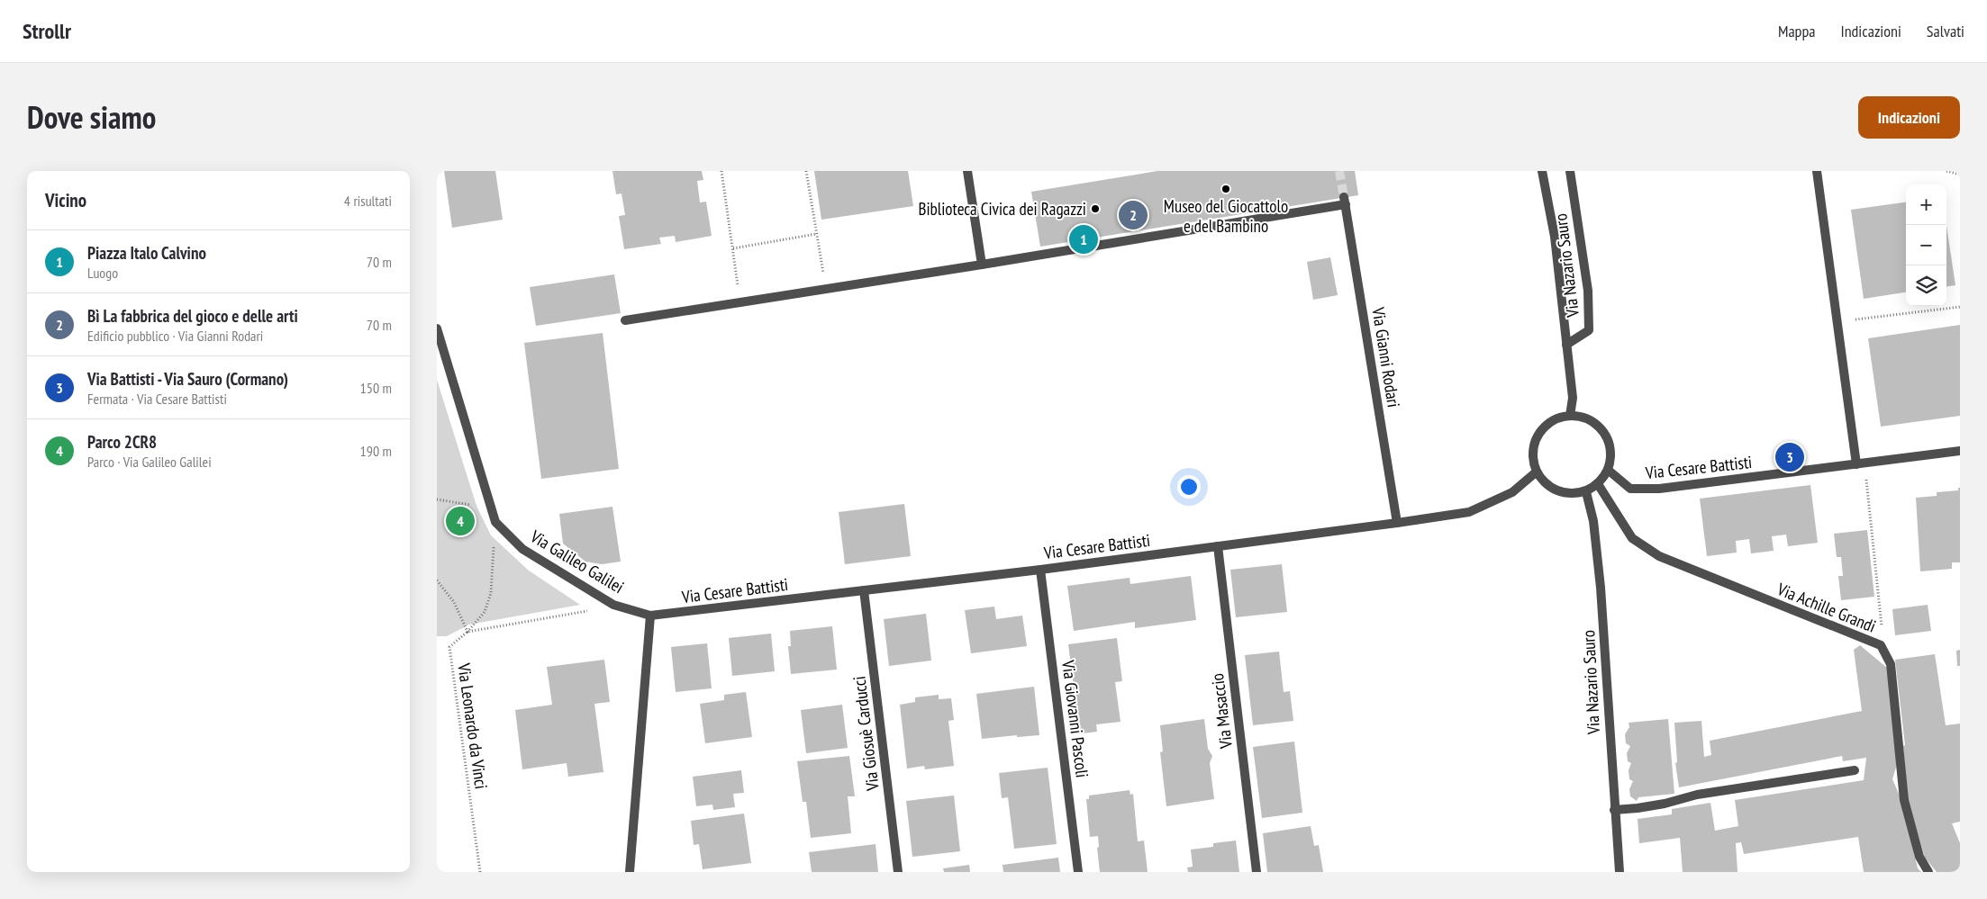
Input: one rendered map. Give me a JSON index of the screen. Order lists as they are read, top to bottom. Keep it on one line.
{"streets":{"street":["Via Nazario Sauro","Via Gianni Rodari","Via Cesare Battisti","Via Galileo Galilei","Via Achille Grandi","Via Masaccio","Via Giovanni Pascoli","Via Giosuè Carducci"],"path":["Via Leonardo da Vinci"]},"crossings":[["Via Nazario Sauro","Via Cesare Battisti"],["Via Nazario Sauro","Via Achille Grandi"],["Via Gianni Rodari","Via Cesare Battisti"],["Via Cesare Battisti","Via Galileo Galilei"],["Via Cesare Battisti","Via Achille Grandi"],["Via Cesare Battisti","Via Masaccio"],["Via Cesare Battisti","Via Giovanni Pascoli"],["Via Cesare Battisti","Via Giosuè Carducci"]],"places":["Museo del Giocattolo e del Bambino","Biblioteca Civica dei Ragazzi"],"page":{"header":"Strollr","nav":["Mappa","Indicazioni","Salvati"],"title":"Dove siamo","buttons":"Indicazioni","heading":["Vicino","4 risultati"],"map_buttons":["+","−"],"pins":["2","1","3","4"],"list":[{"mark":"1","name":"Piazza Italo Calvino","note":"Luogo","value":"70 m"},{"mark":"2","name":"Bì La fabbrica del gioco e delle arti","note":"Edificio pubblico · Via Gianni Rodari","value":"70 m"},{"mark":"3","name":"Via Battisti - Via Sauro (Cormano)","note":"Fermata · Via Cesare Battisti","value":"150 m"},{"mark":"4","name":"Parco 2CR8","note":"Parco · Via Galileo Galilei","value":"190 m"}]}}
